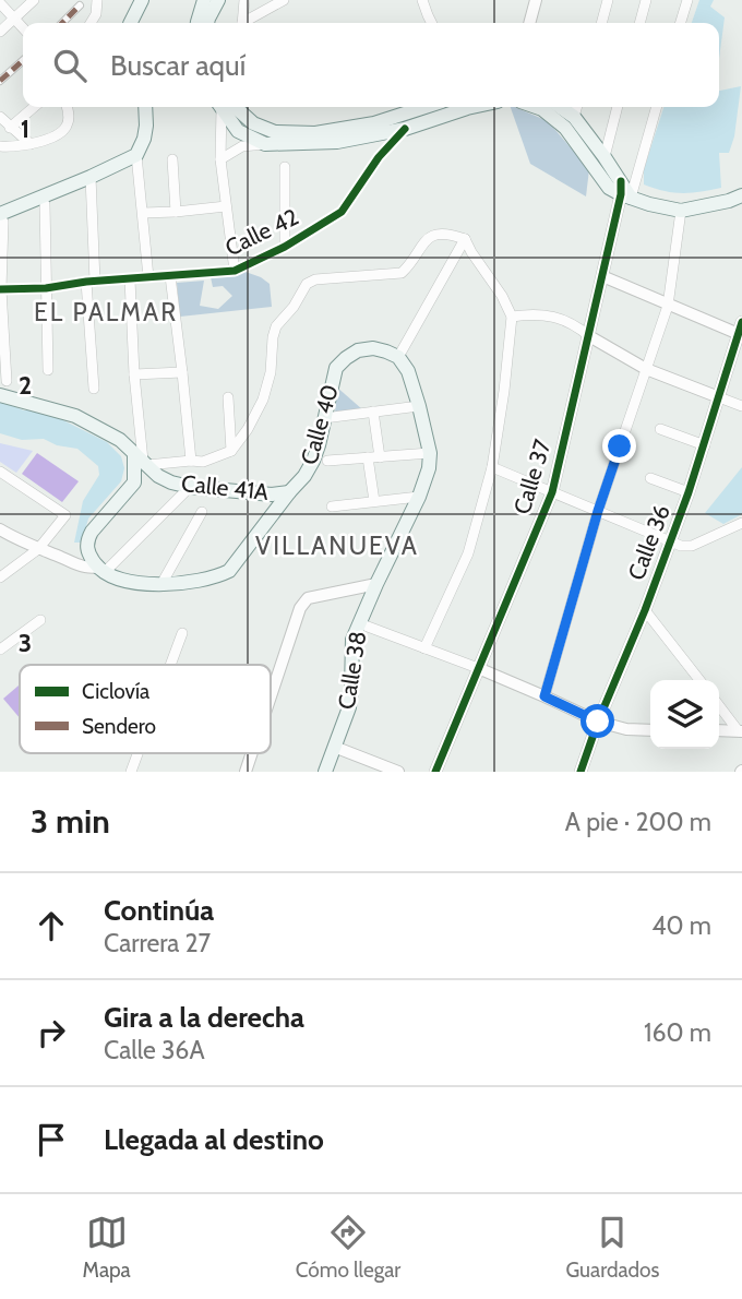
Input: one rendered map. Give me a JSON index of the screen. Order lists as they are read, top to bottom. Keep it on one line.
{"streets":{"main road":["Calle 40","Calle 41A","Calle 38"],"street":["Calle 42","Calle 37","Calle 36"]},"crossings":[["Calle 40","Calle 41A"],["Calle 40","Calle 38"]],"districts":["EL PALMAR","VILLANUEVA"],"legend":["Ciclovía","Sendero"],"page":{"search":"Buscar aquí","heading":["3 min","A pie · 200 m"],"list":[["Continúa","Carrera 27","40 m"],["Gira a la derecha","Calle 36A","160 m"],"Llegada al destino"],"nav":["Mapa","Cómo llegar","Guardados"]},"grid":{"rows":["1","2","3"]}}
